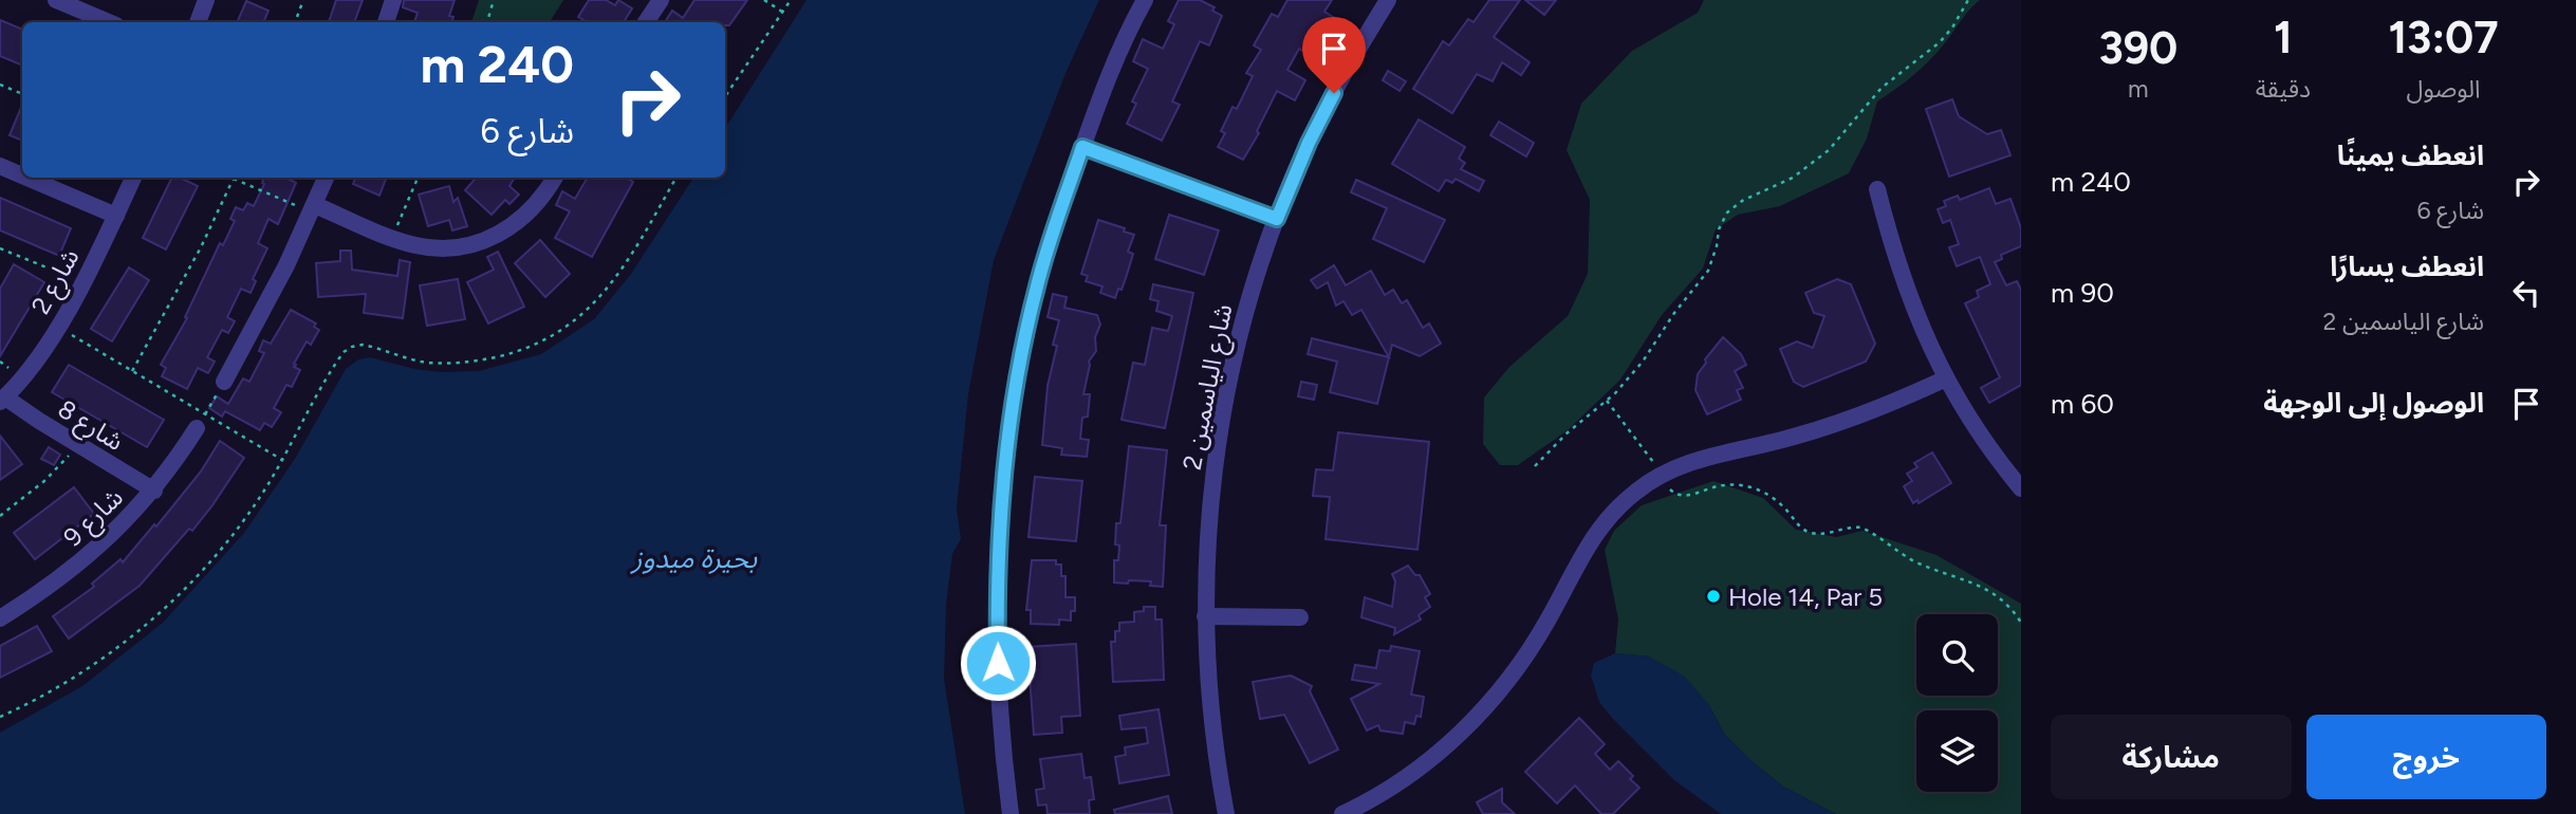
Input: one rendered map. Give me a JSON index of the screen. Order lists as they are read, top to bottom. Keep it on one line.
{"streets":{"street":["شارع 2","شارع الياسمين 2","شارع 8","شارع 9"]},"crossings":[["شارع 2","شارع 8"],["شارع 8","شارع 9"]],"water":["بحيرة ميدوز"],"places":["Hole 14, Par 5"],"page":{"eta":["13:07","الوصول","1","دقيقة","390","m"],"turn":["240 m","شارع 6"],"list":[{"name":"انعطف يمينًا","note":"شارع 6","value":"240 m"},{"name":"انعطف يسارًا","note":"شارع الياسمين 2","value":"90 m"},{"name":"الوصول إلى الوجهة","value":"60 m"}],"buttons":["خروج","مشاركة"]}}
